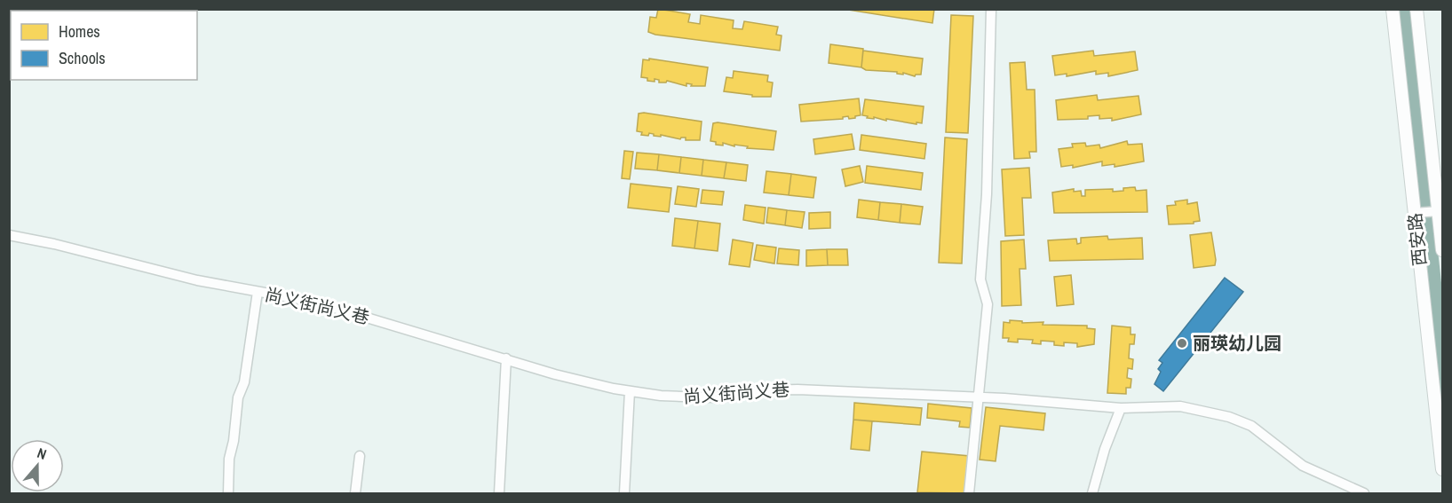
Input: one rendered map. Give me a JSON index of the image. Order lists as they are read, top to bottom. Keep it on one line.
{"streets":{"street":["西安路","尚义街尚义巷"]},"places":["丽瑛幼儿园"],"legend":["Homes","Schools"],"north":"top"}
